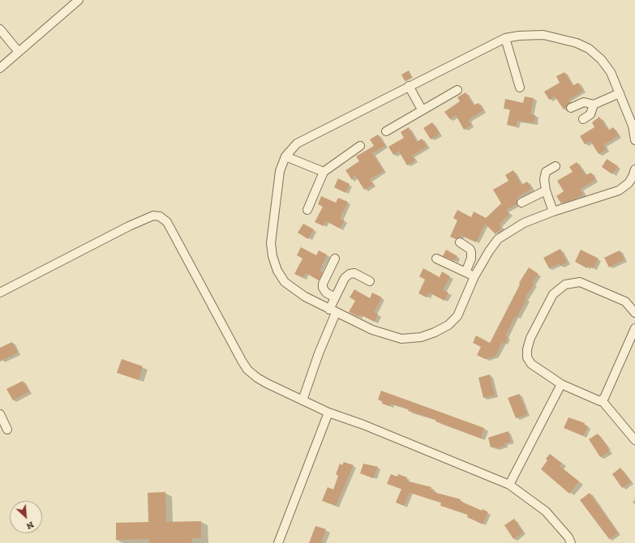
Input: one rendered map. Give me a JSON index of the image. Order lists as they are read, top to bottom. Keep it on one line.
{"north":"bottom right"}
